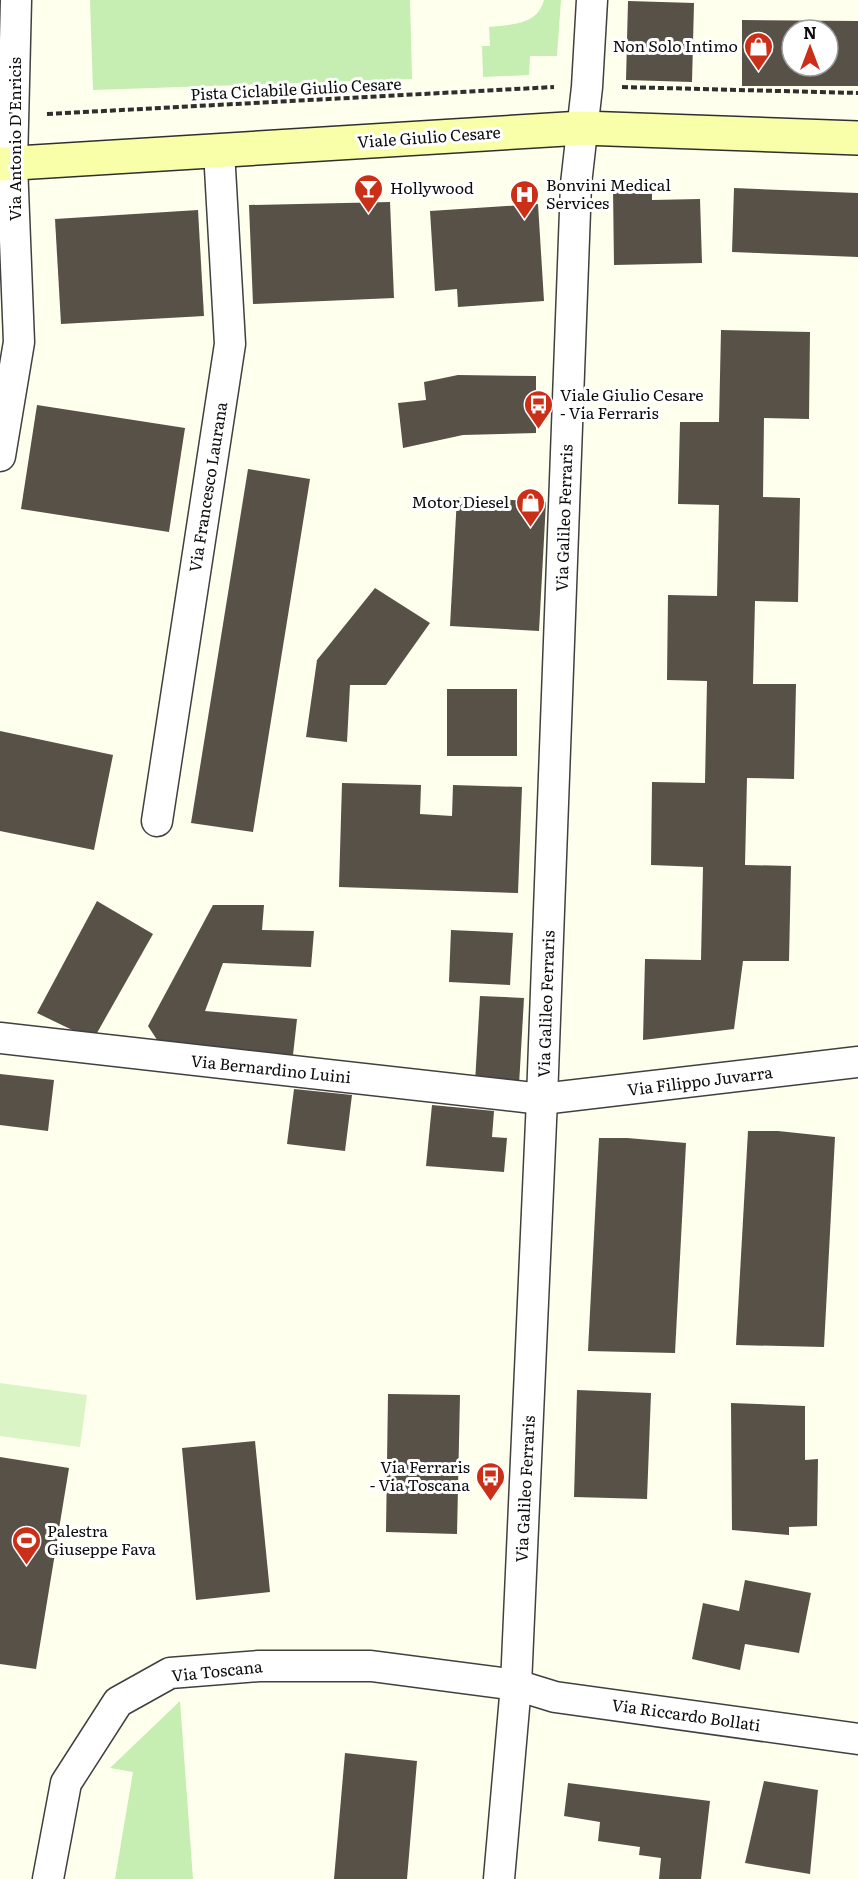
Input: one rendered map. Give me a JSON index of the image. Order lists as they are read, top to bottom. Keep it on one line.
{"streets":{"main road":["Viale Giulio Cesare"],"street":["Via Antonio D'Enricis","Via Francesco Laurana","Via Galileo Ferraris","Via Bernardino Luini","Via Filippo Juvarra","Via Toscana","Via Riccardo Bollati"],"path":["Pista Ciclabile Giulio Cesare"]},"crossings":[["Viale Giulio Cesare","Via Antonio D'Enricis"],["Viale Giulio Cesare","Via Francesco Laurana"],["Viale Giulio Cesare","Via Galileo Ferraris"],["Via Galileo Ferraris","Via Bernardino Luini"],["Via Galileo Ferraris","Via Filippo Juvarra"],["Via Galileo Ferraris","Via Toscana"],["Via Galileo Ferraris","Via Riccardo Bollati"],["Via Bernardino Luini","Via Filippo Juvarra"],["Via Toscana","Via Riccardo Bollati"]],"places":{"shop":["Non Solo Intimo","Motor Diesel"],"bar":["Hollywood"],"hospital":["Bonvini Medical Services"],"bus stop":["Viale Giulio Cesare - Via Ferraris","Via Ferraris - Via Toscana"],"sports":["Palestra Giuseppe Fava"]},"north":"top"}
